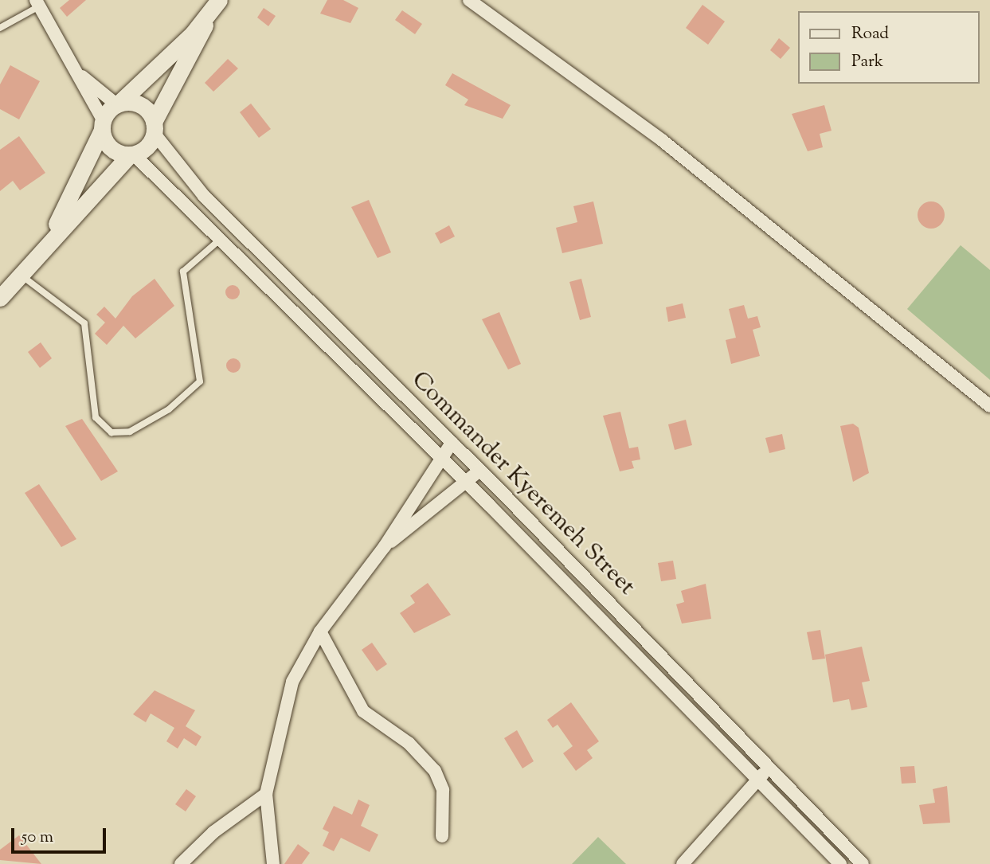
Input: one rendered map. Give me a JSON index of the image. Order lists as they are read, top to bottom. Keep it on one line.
{"streets":{"street":["Commander Kyeremeh Street"]},"legend":["Road","Park"],"scale_bar":"50 m"}
